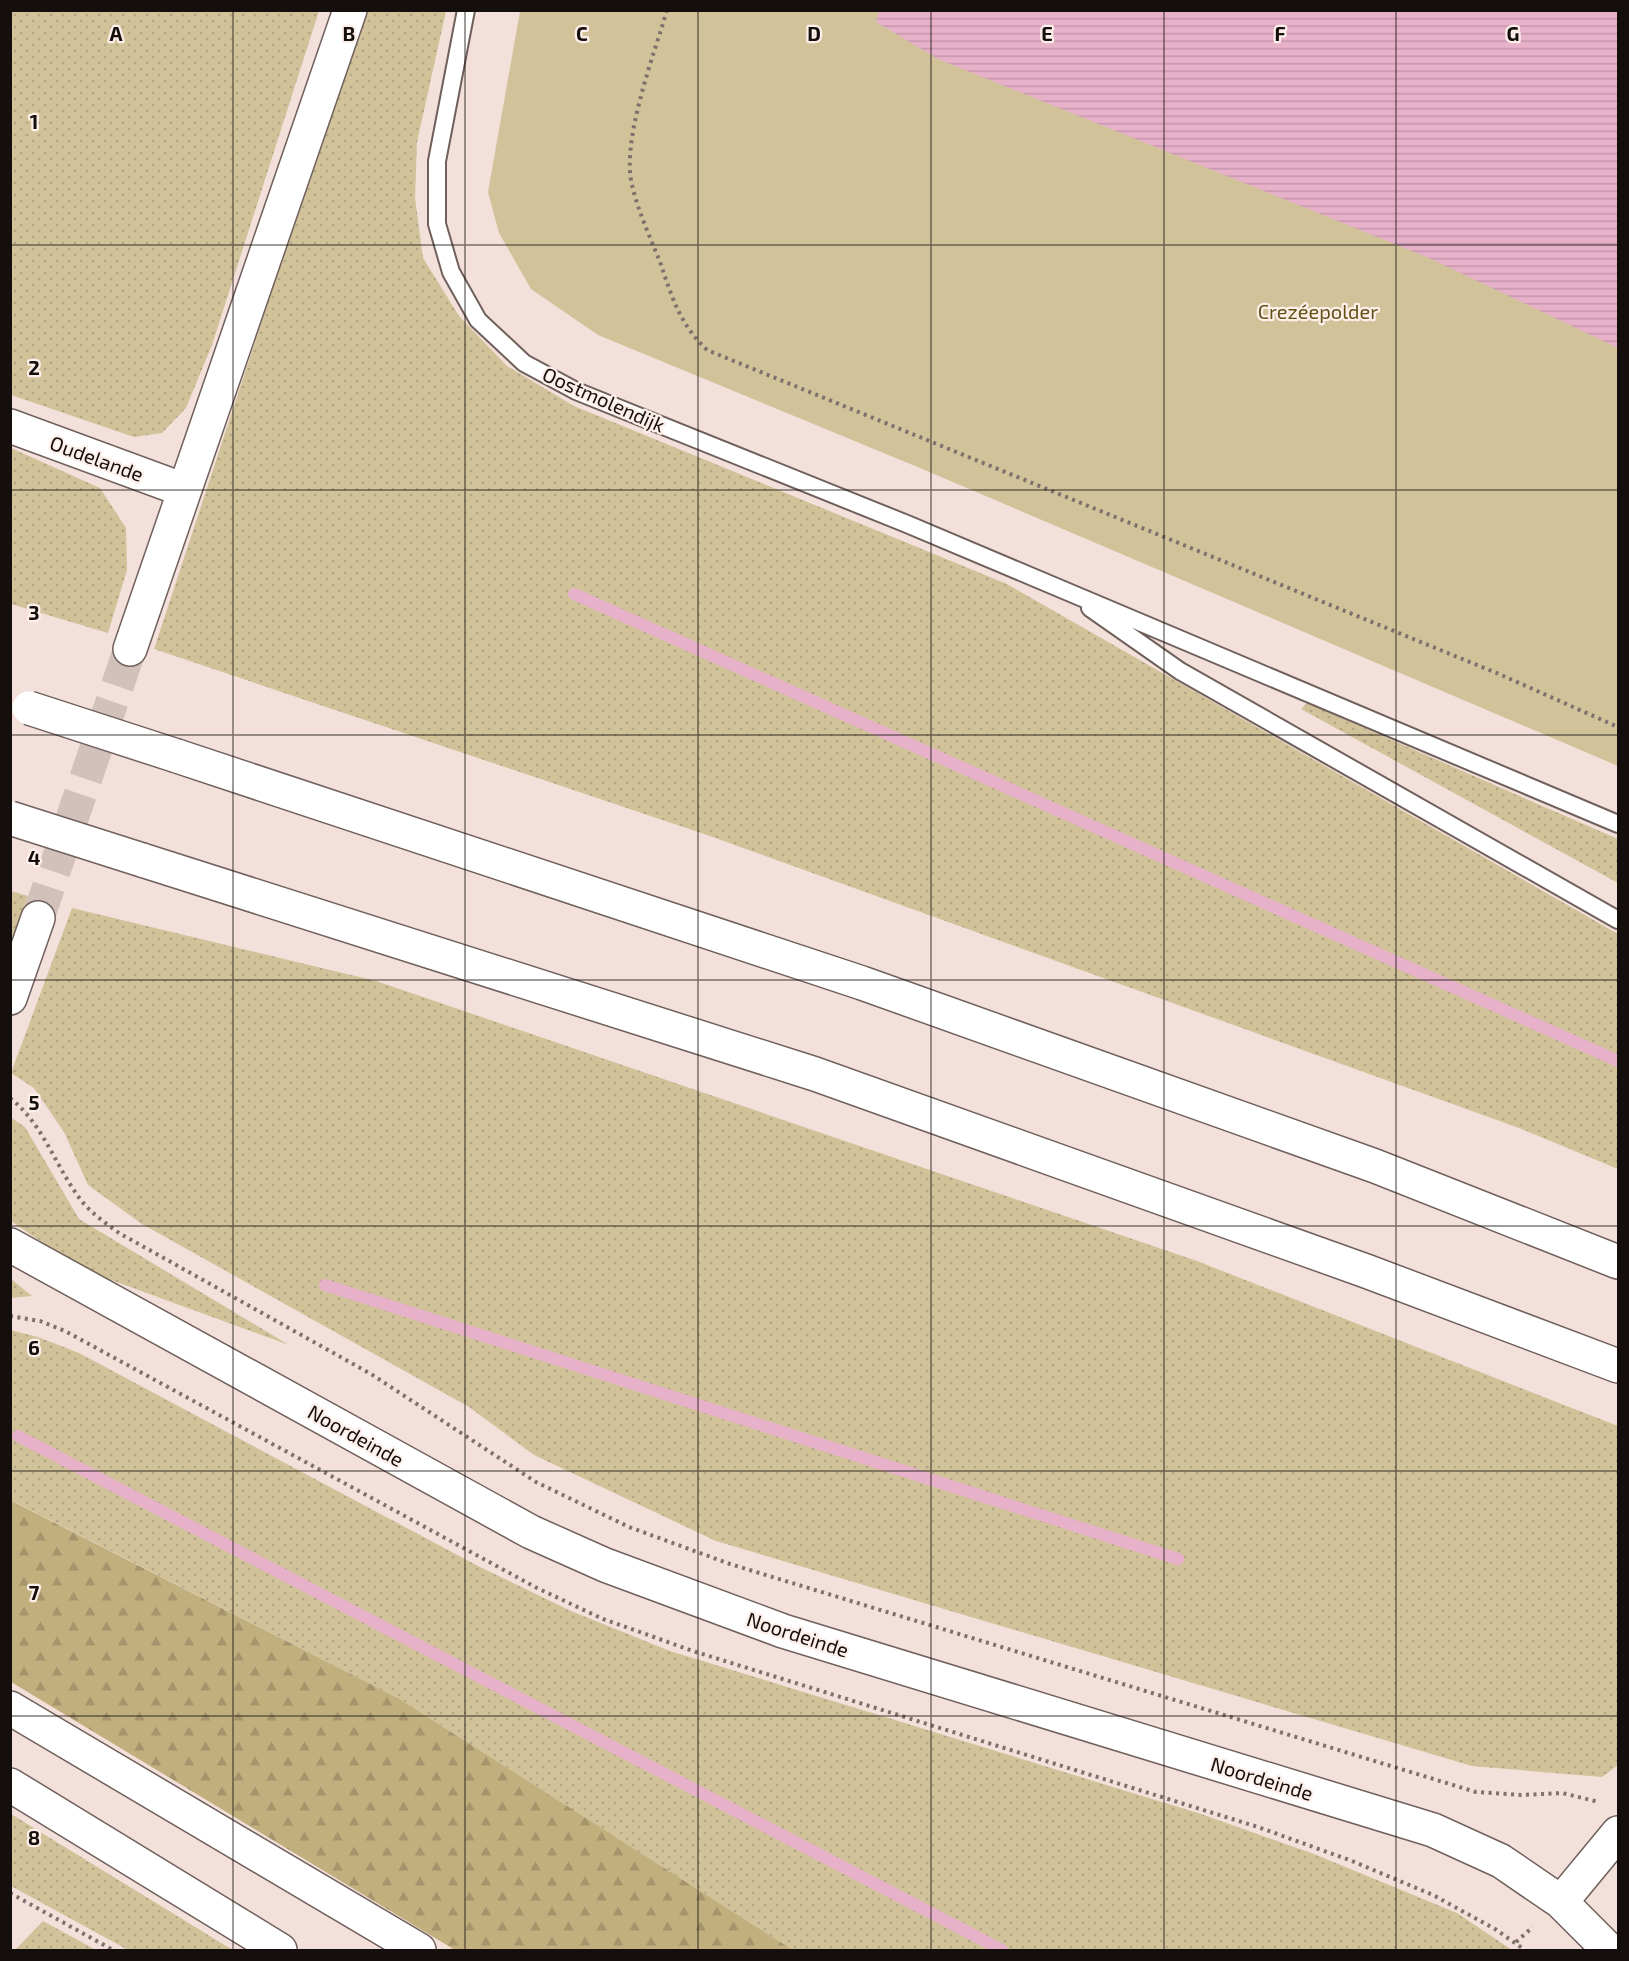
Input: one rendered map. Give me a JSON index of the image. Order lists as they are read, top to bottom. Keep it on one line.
{"streets":{"main road":["Oudelande","Noordeinde"],"lane":["Oostmolendijk"]},"parks":["Crezéepolder"],"grid":{"columns":["A","B","C","D","E","F","G"],"rows":["1","2","3","4","5","6","7","8"]}}
